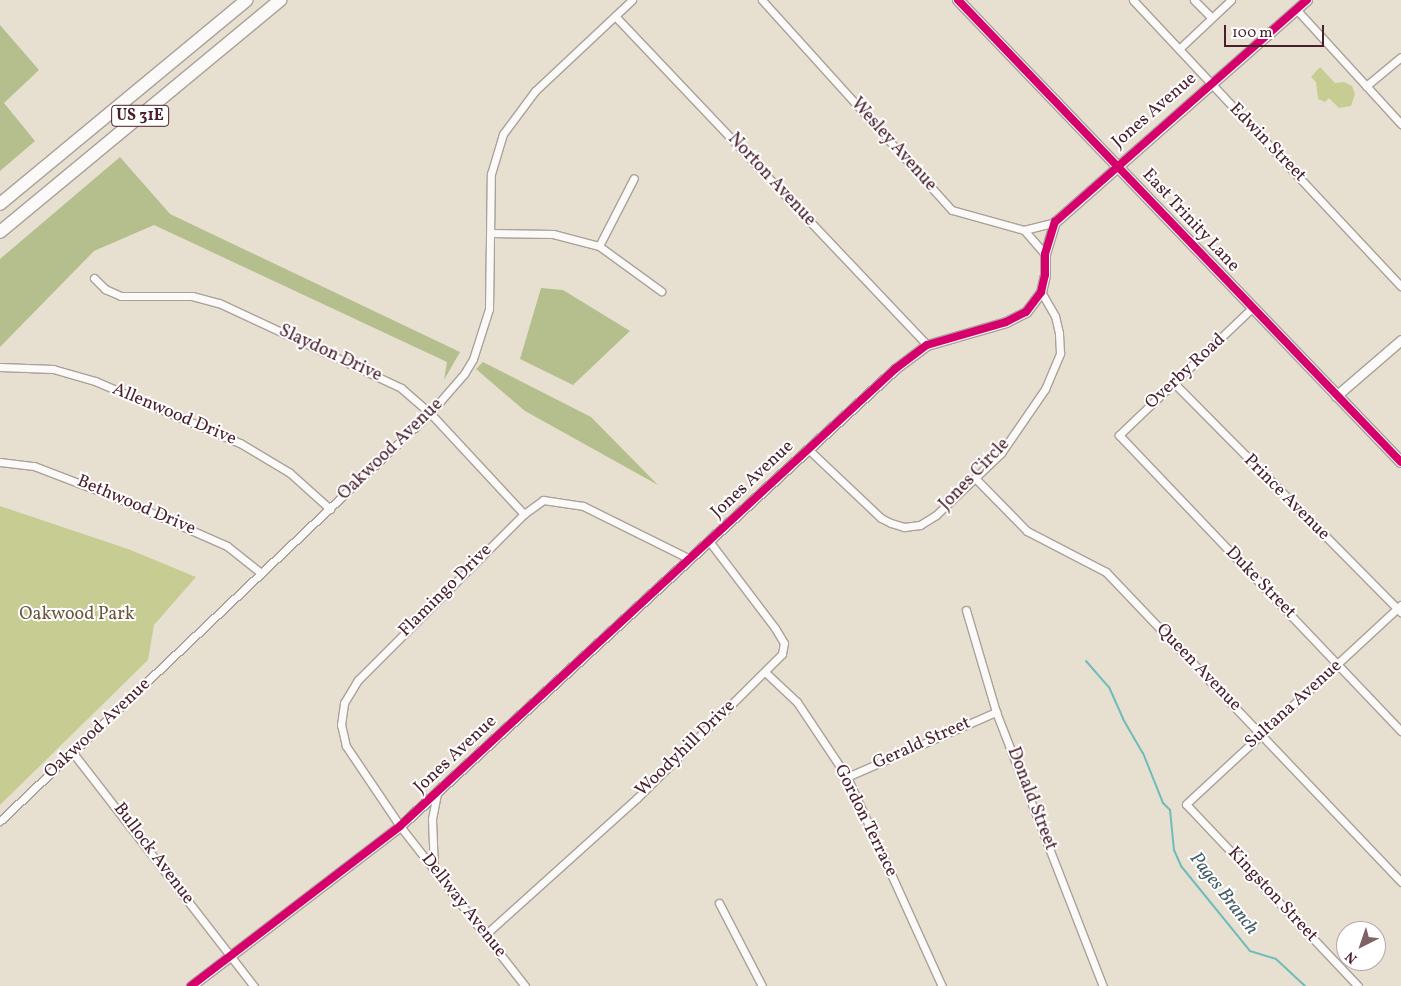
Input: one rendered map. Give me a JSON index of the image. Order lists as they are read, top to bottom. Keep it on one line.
{"streets":{"highway":["US 31E"],"main road":["East Trinity Lane"],"street":["Jones Avenue","Edwin Street","Wesley Avenue","Norton Avenue","Slaydon Drive","Overby Road","Allenwood Drive","Oakwood Avenue","Jones Circle","Prince Avenue","Bethwood Drive","Duke Street","Flamingo Drive","Queen Avenue","Sultana Avenue","Gerald Street","Woodyhill Drive","Donald Street","Gordon Terrace","Bullock Avenue","Kingston Street","Dellway Avenue"]},"crossings":[["Jones Avenue","Edwin Street"],["Jones Avenue","Wesley Avenue"],["Jones Avenue","Norton Avenue"],["Jones Avenue","East Trinity Lane"],["Jones Avenue","Jones Circle"],["Jones Avenue","Flamingo Drive"],["Jones Avenue","Woodyhill Drive"],["Jones Avenue","Bullock Avenue"],["Jones Avenue","Dellway Avenue"],["Norton Avenue","Oakwood Avenue"],["East Trinity Lane","Overby Road"],["Slaydon Drive","Oakwood Avenue"],["Slaydon Drive","Flamingo Drive"],["Overby Road","Prince Avenue"],["Overby Road","Duke Street"],["Allenwood Drive","Oakwood Avenue"],["Oakwood Avenue","Bethwood Drive"],["Oakwood Avenue","Bullock Avenue"],["Jones Circle","Queen Avenue"],["Prince Avenue","Sultana Avenue"],["Duke Street","Sultana Avenue"],["Flamingo Drive","Dellway Avenue"],["Queen Avenue","Sultana Avenue"],["Sultana Avenue","Kingston Street"],["Gerald Street","Donald Street"],["Gerald Street","Gordon Terrace"],["Woodyhill Drive","Gordon Terrace"],["Woodyhill Drive","Dellway Avenue"]],"water":["Pages Branch"],"parks":["Oakwood Park"],"scale_bar":"100 m","north":"bottom left"}
